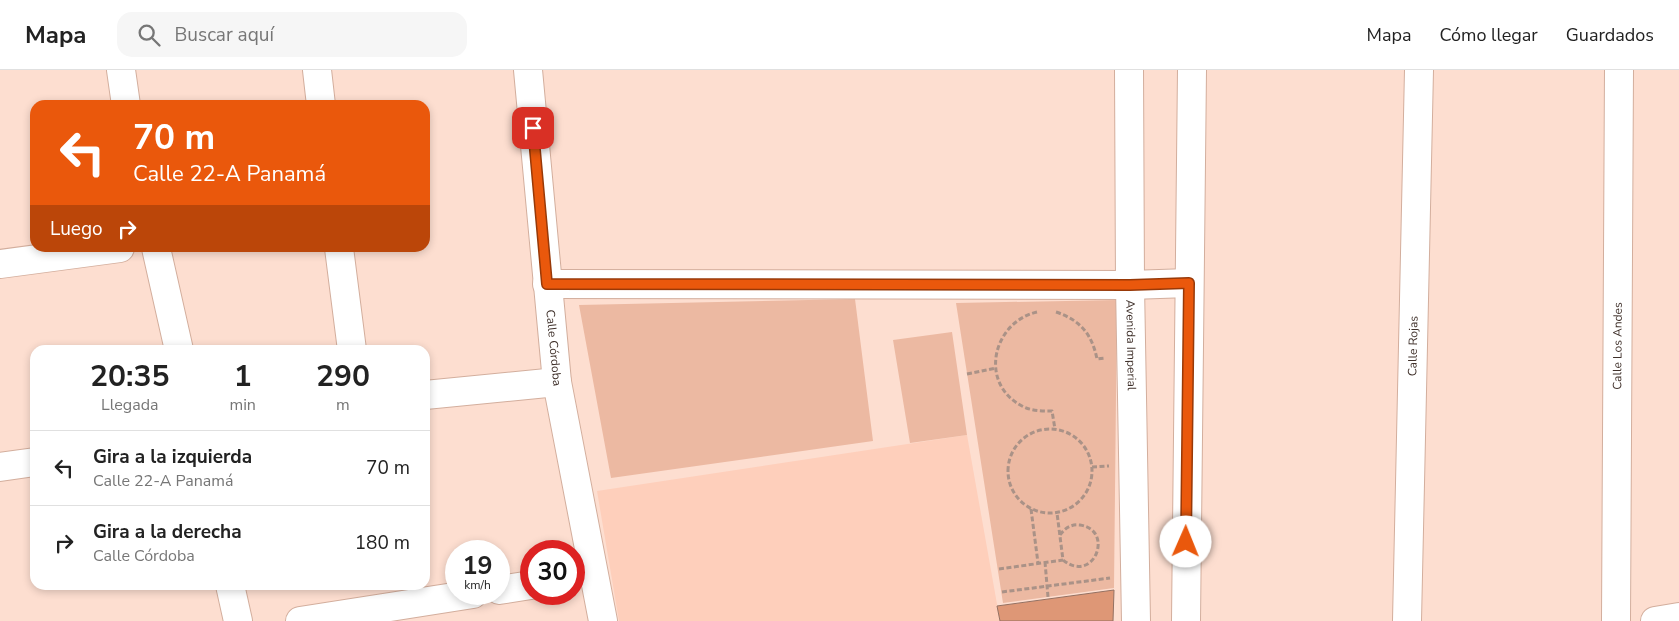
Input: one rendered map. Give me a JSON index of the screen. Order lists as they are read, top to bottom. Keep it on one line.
{"streets":{"street":["Avenida Imperial","Calle Rojas","Calle Los Andes","Calle Córdoba"]},"page":{"header":"Mapa","search":"Buscar aquí","nav":["Mapa","Cómo llegar","Guardados"],"turn":["70 m","Calle 22-A Panamá"],"then":"Luego","eta":["20:35","Llegada","1","min","290","m"],"list":[{"name":"Gira a la izquierda","note":"Calle 22-A Panamá","value":"70 m"},{"name":"Gira a la derecha","note":"Calle Córdoba","value":"180 m"}],"speed":"19 km/h","limit":"30"}}
